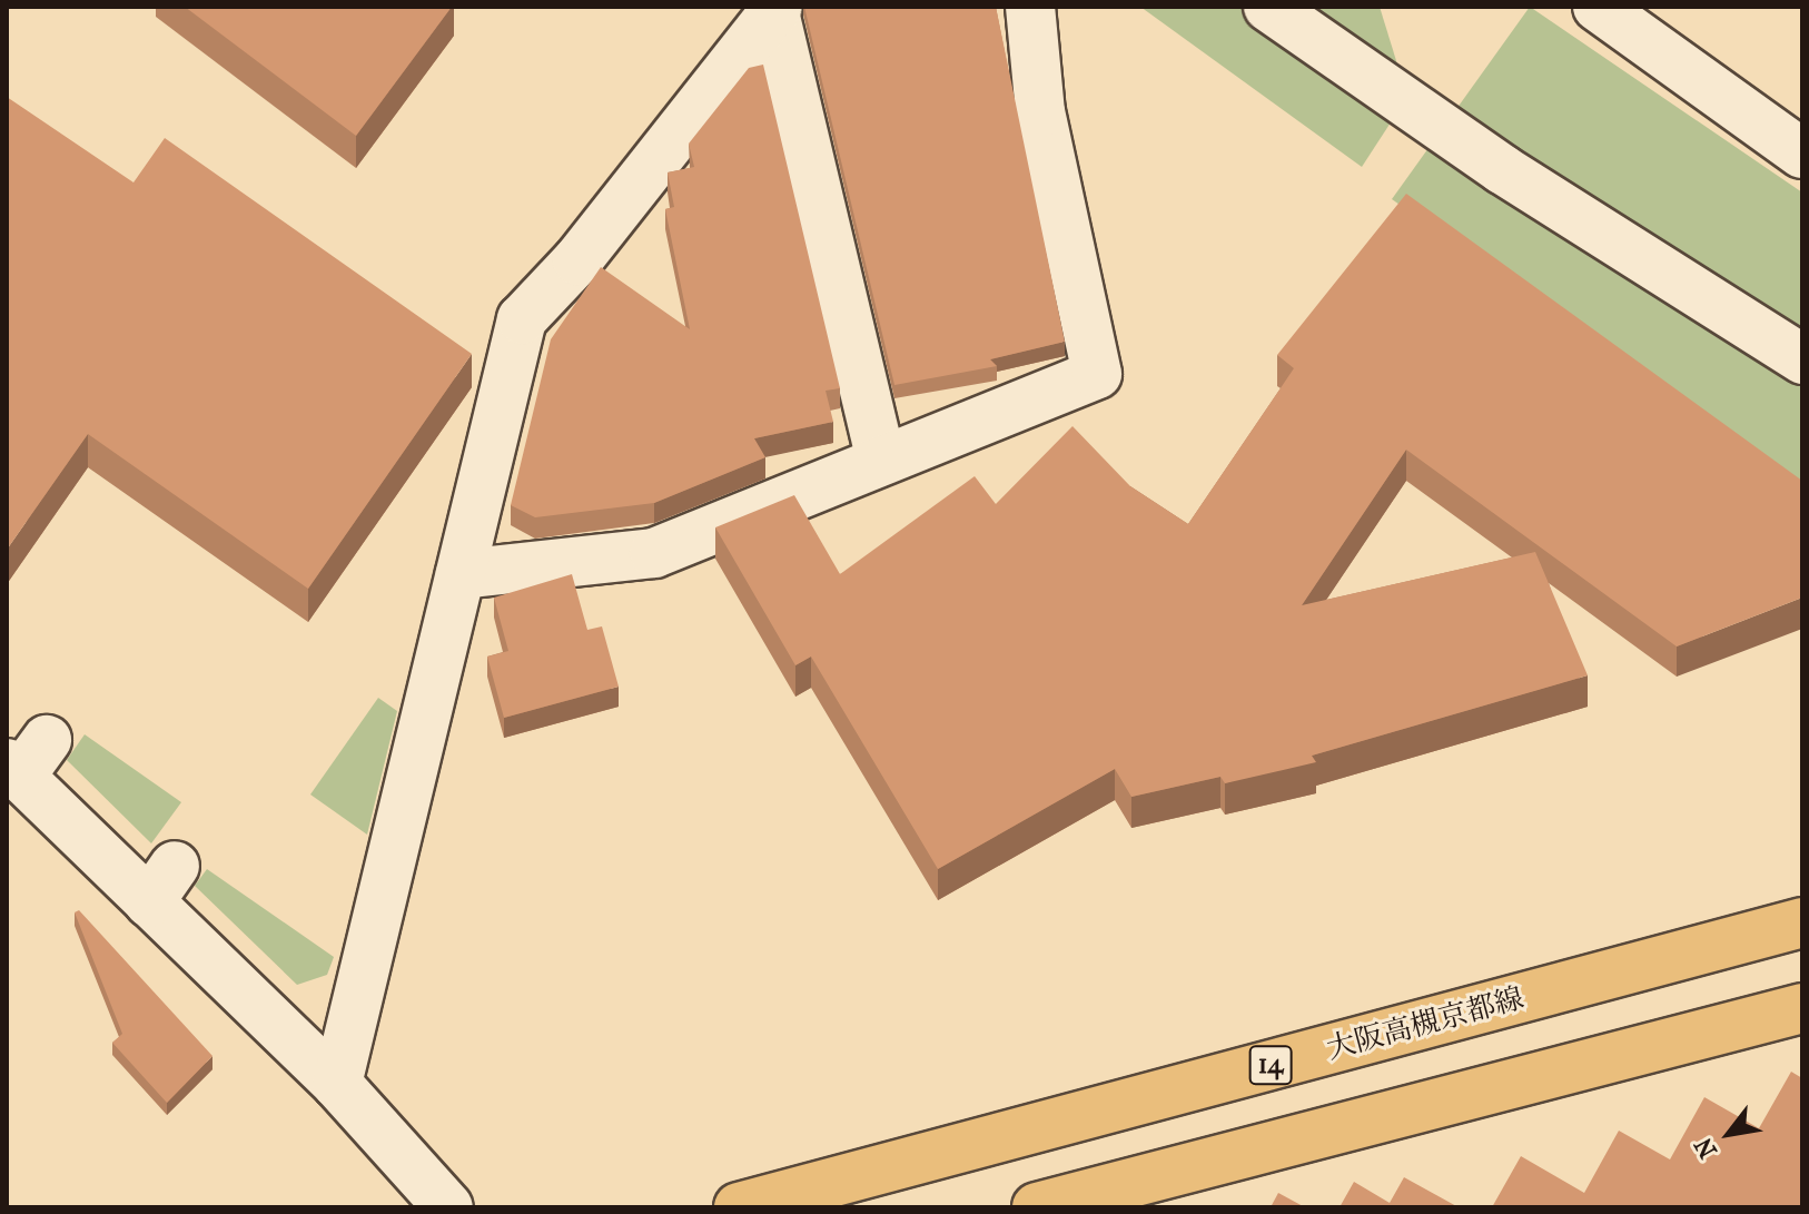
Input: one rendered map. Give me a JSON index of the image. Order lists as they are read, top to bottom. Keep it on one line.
{"streets":{"main road":["大阪高槻京都線","14"]},"north":"bottom left"}
